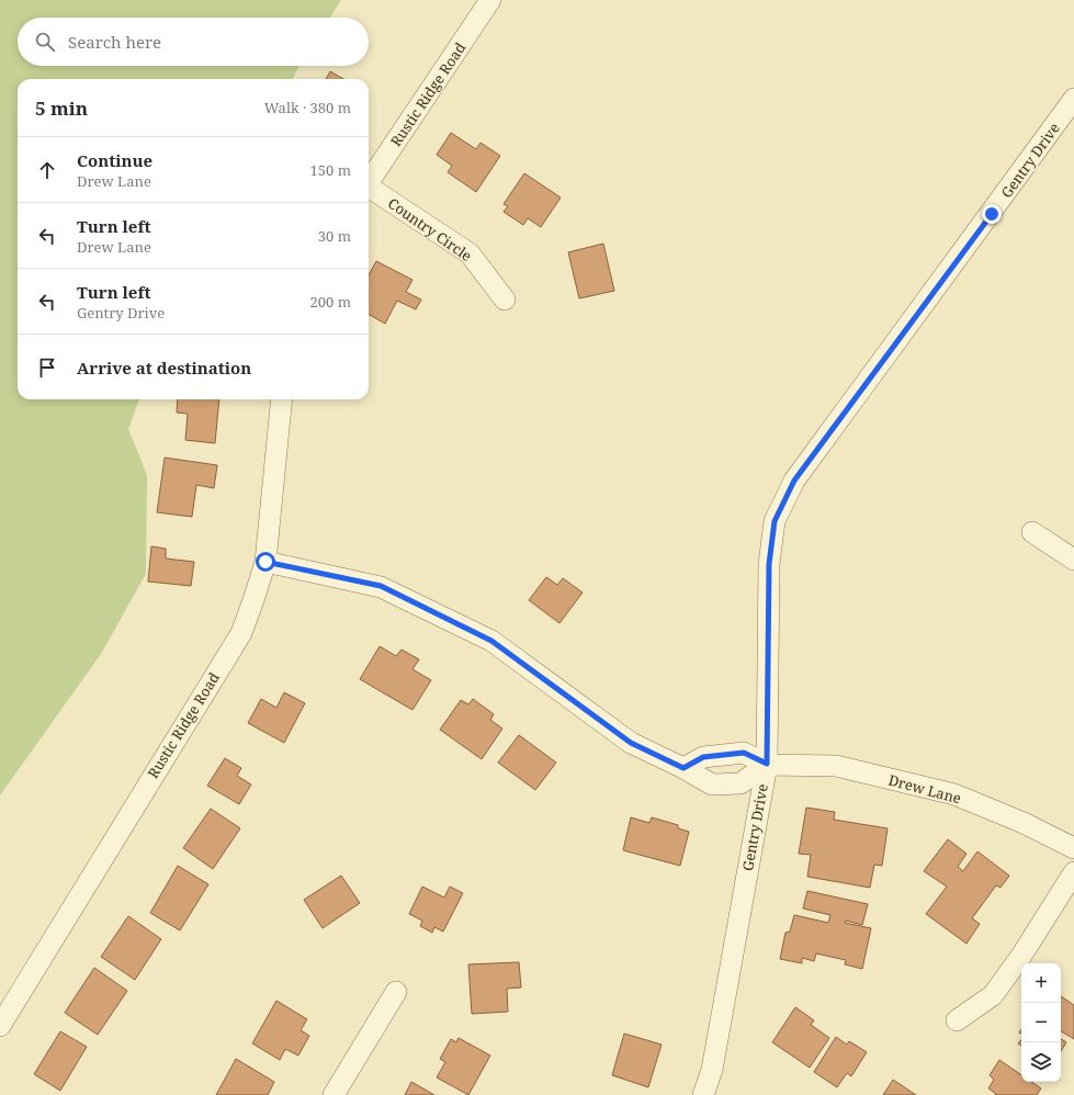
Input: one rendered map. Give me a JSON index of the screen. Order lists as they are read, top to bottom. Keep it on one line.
{"streets":{"street":["Rustic Ridge Road","Gentry Drive","Country Circle","Drew Lane"]},"crossings":[["Gentry Drive","Drew Lane"]],"page":{"search":"Search here","heading":["5 min","Walk · 380 m"],"list":[["Continue","Drew Lane","150 m"],["Turn left","Drew Lane","30 m"],["Turn left","Gentry Drive","200 m"],"Arrive at destination"],"map_buttons":["+","−"]}}
